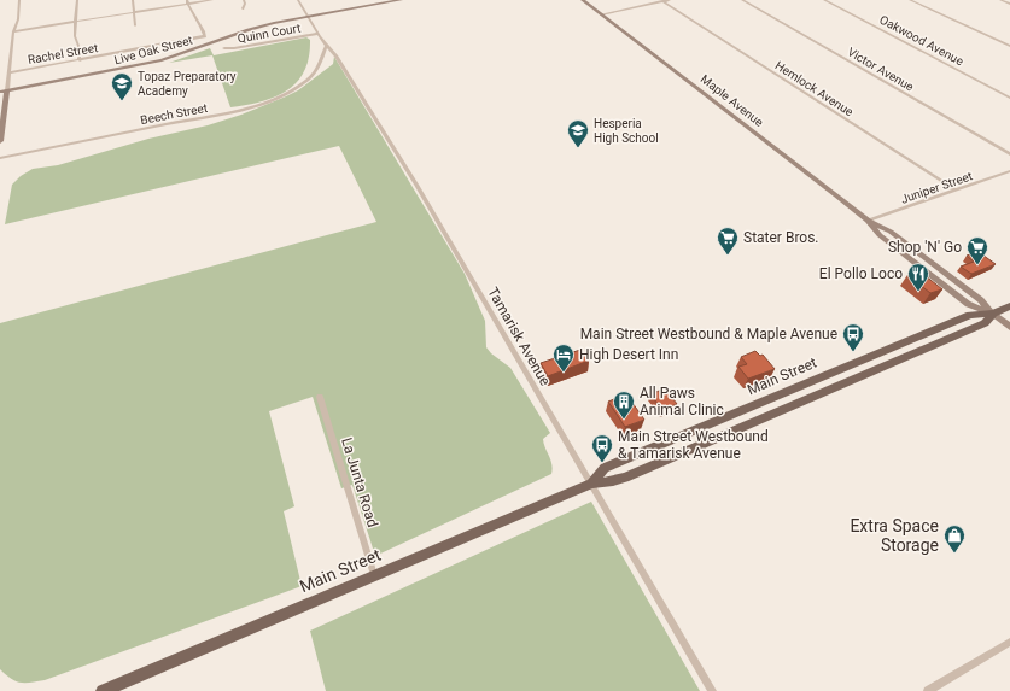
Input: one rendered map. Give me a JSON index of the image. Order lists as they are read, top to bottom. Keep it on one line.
{"streets":{"main road":["Main Street"],"street":["Quinn Court","Oakwood Avenue","Live Oak Street","Rachel Street","Victor Avenue","Hemlock Avenue","Maple Avenue","Beech Street","Juniper Street","Tamarisk Avenue","La Junta Road"]},"crossings":[["Quinn Court","Tamarisk Avenue"],["Live Oak Street","Tamarisk Avenue"],["Hemlock Avenue","Juniper Street"],["Maple Avenue","Juniper Street"],["Maple Avenue","Main Street"],["Beech Street","Tamarisk Avenue"],["Tamarisk Avenue","Main Street"],["Main Street","La Junta Road"]],"places":{"school or university":["Topaz Preparatory Academy","Hesperia High School"],"supermarket":["Stater Bros.","Shop 'N' Go"],"restaurant":["El Pollo Loco"],"bus stop":["Main Street Westbound & Maple Avenue","Main Street Westbound & Tamarisk Avenue"],"hotel":["High Desert Inn"],"building":["All Paws Animal Clinic"],"shop":["Extra Space Storage"]}}
